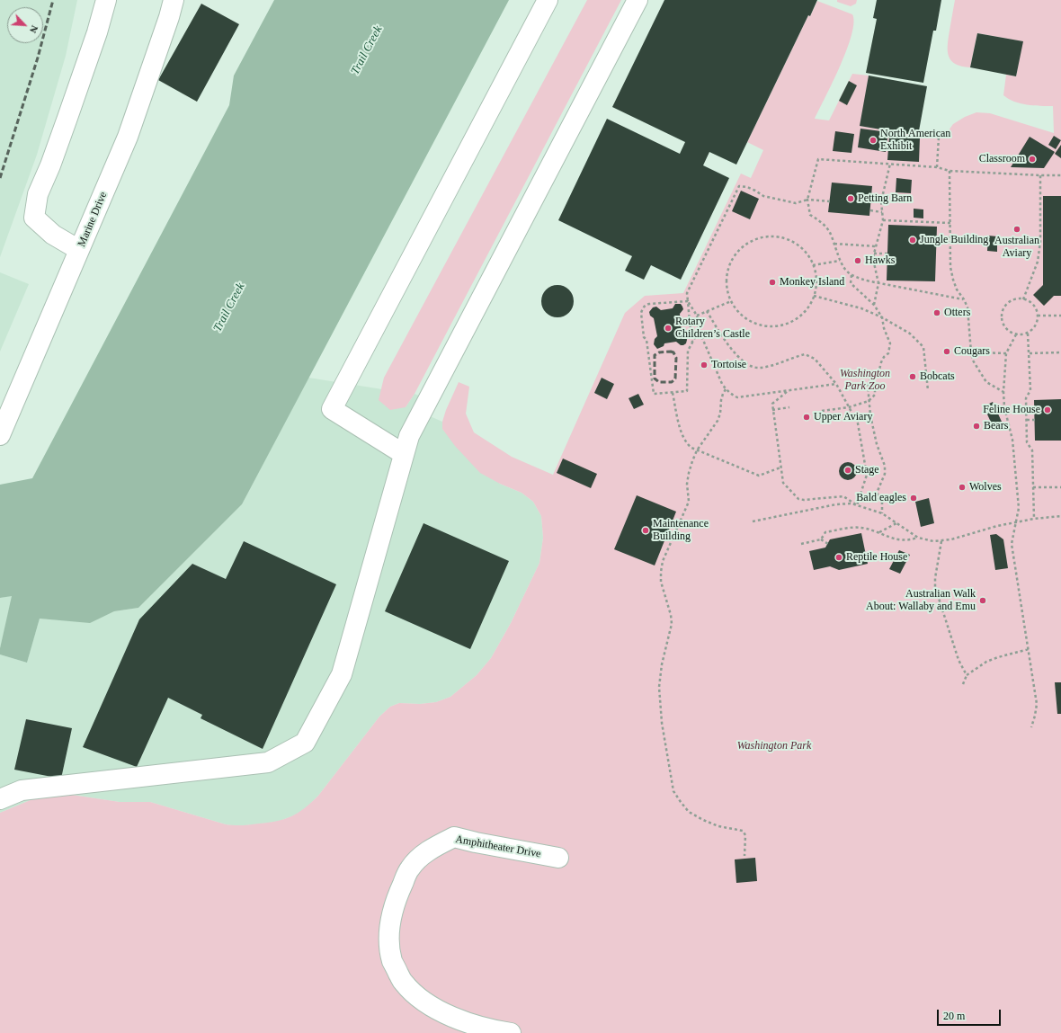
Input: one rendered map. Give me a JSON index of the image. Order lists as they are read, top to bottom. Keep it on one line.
{"streets":{"lane":["Marine Drive","Amphitheater Drive"]},"water":["Trail Creek"],"parks":["Washington Park Zoo","Washington Park"],"places":["North American Exhibit","Classroom","Petting Barn","Australian Aviary","Jungle Building","Hawks","Monkey Island","Otters","Rotary Children’s Castle","Cougars","Tortoise","Bobcats","Feline House","Upper Aviary","Bears","Stage","Wolves","Bald eagles","Maintenance Building","Reptile House","Australian Walk About: Wallaby and Emu"],"scale_bar":"20 m","north":"bottom right"}
